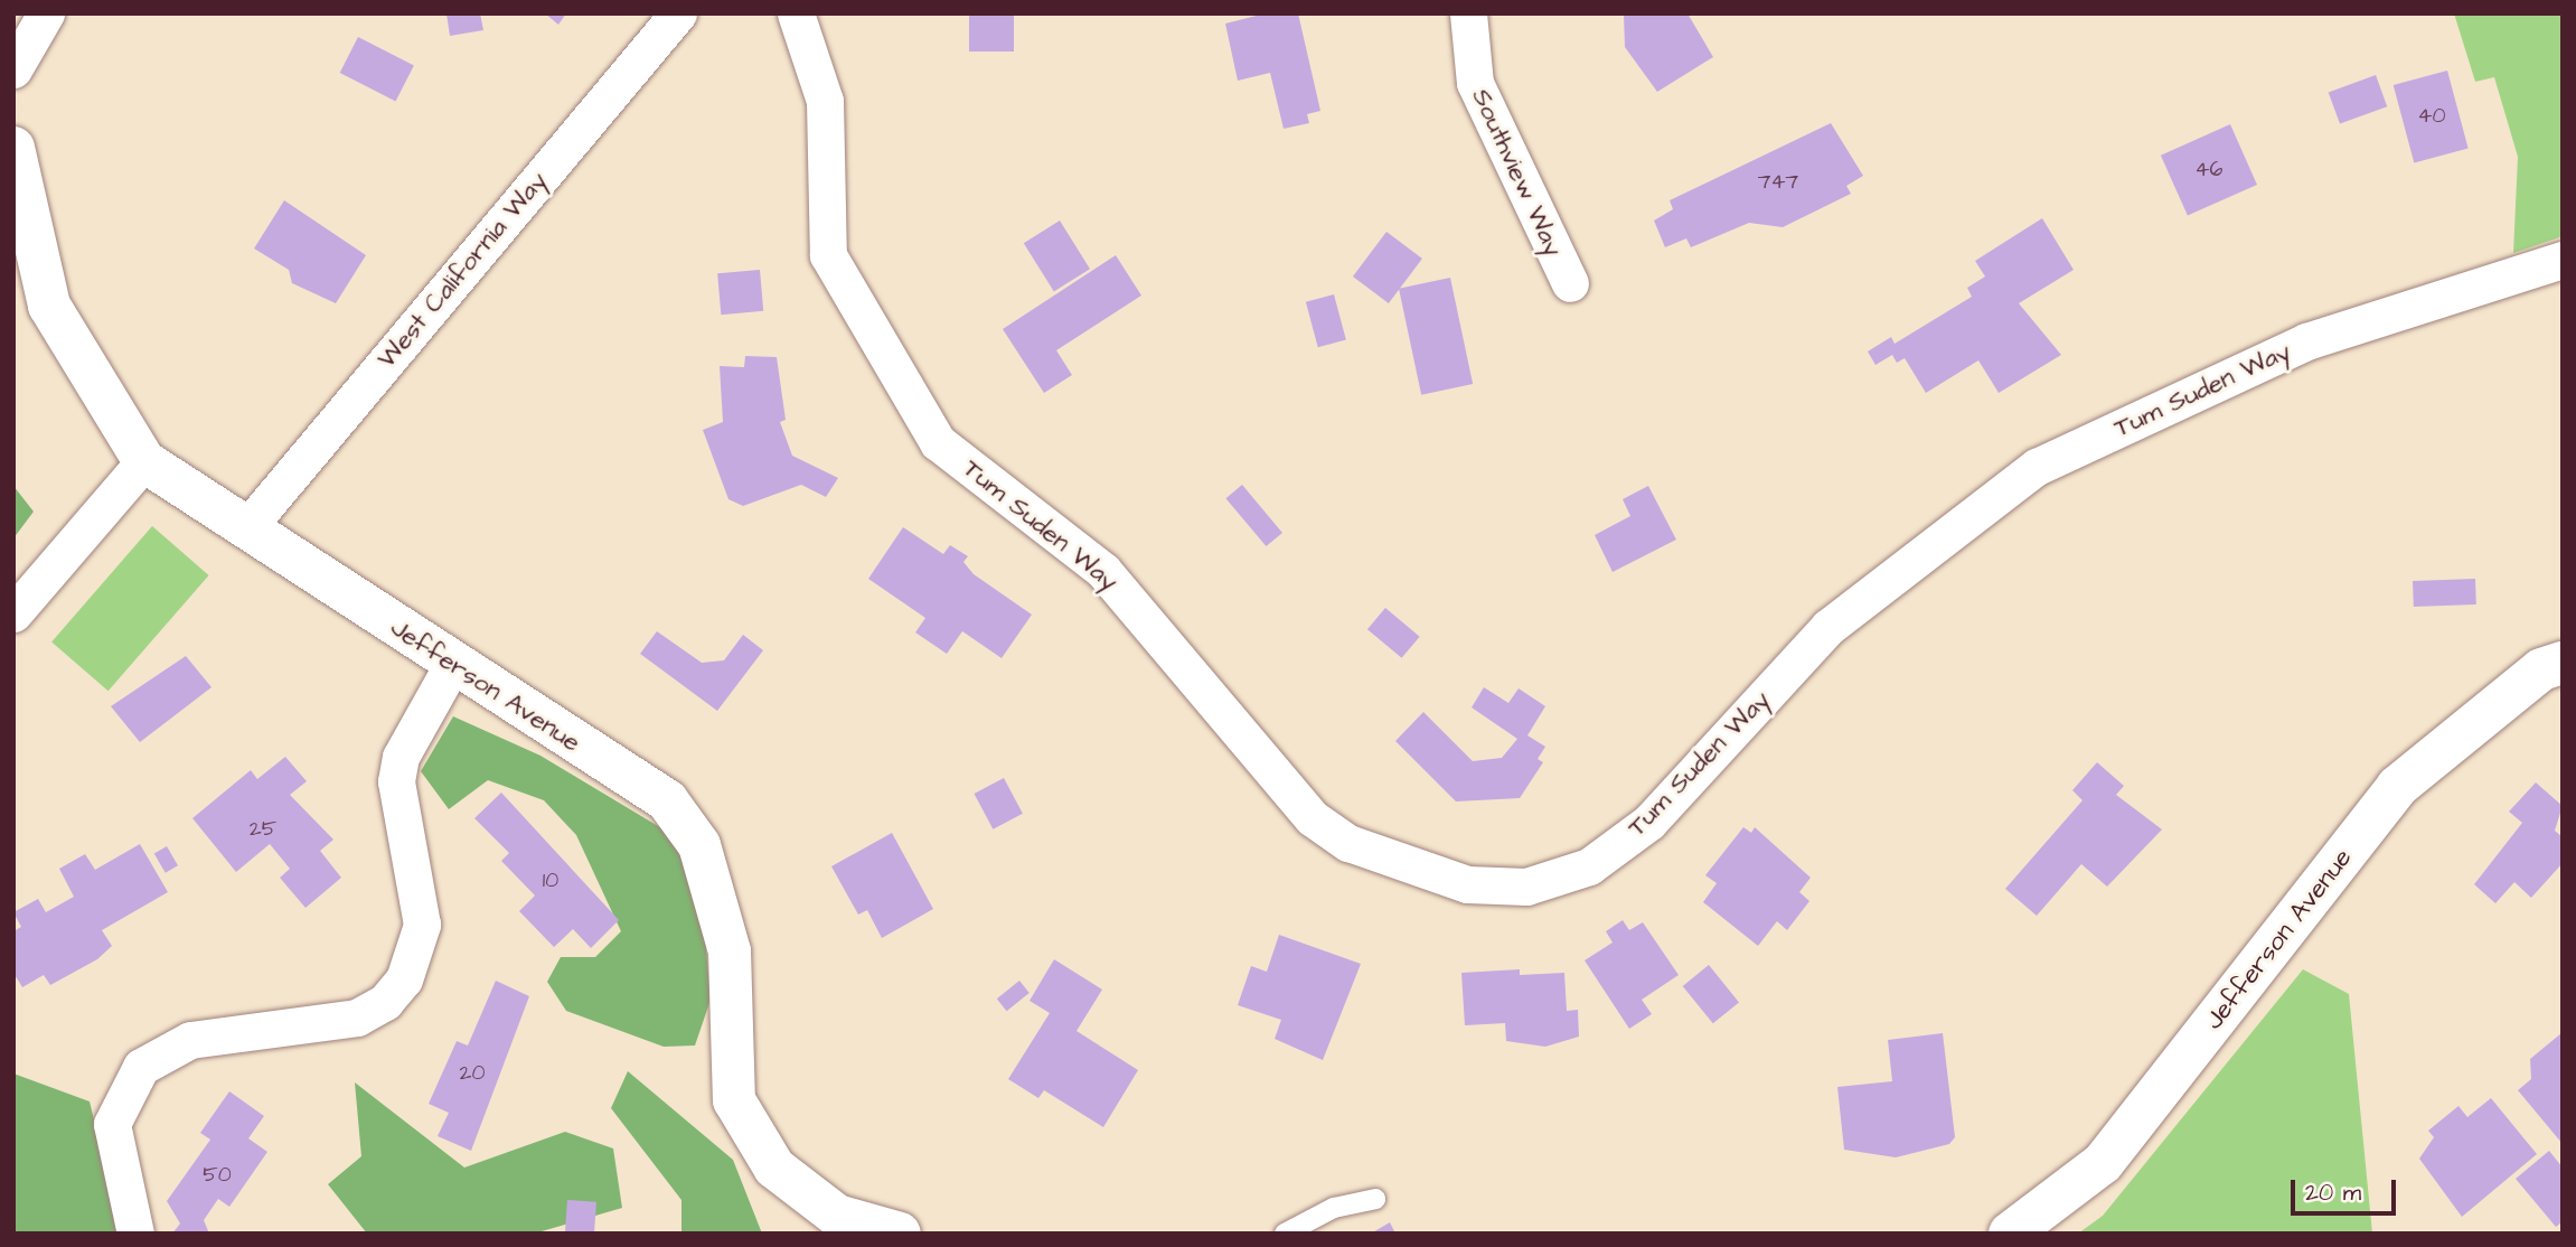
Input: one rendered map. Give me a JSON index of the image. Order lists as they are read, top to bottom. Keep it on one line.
{"streets":{"street":["Southview Way","West California Way","Tum Suden Way","Jefferson Avenue"]},"crossings":[["West California Way","Jefferson Avenue"]],"house_numbers":["40","46","747","25","10","20","50"],"scale_bar":"20 m"}
